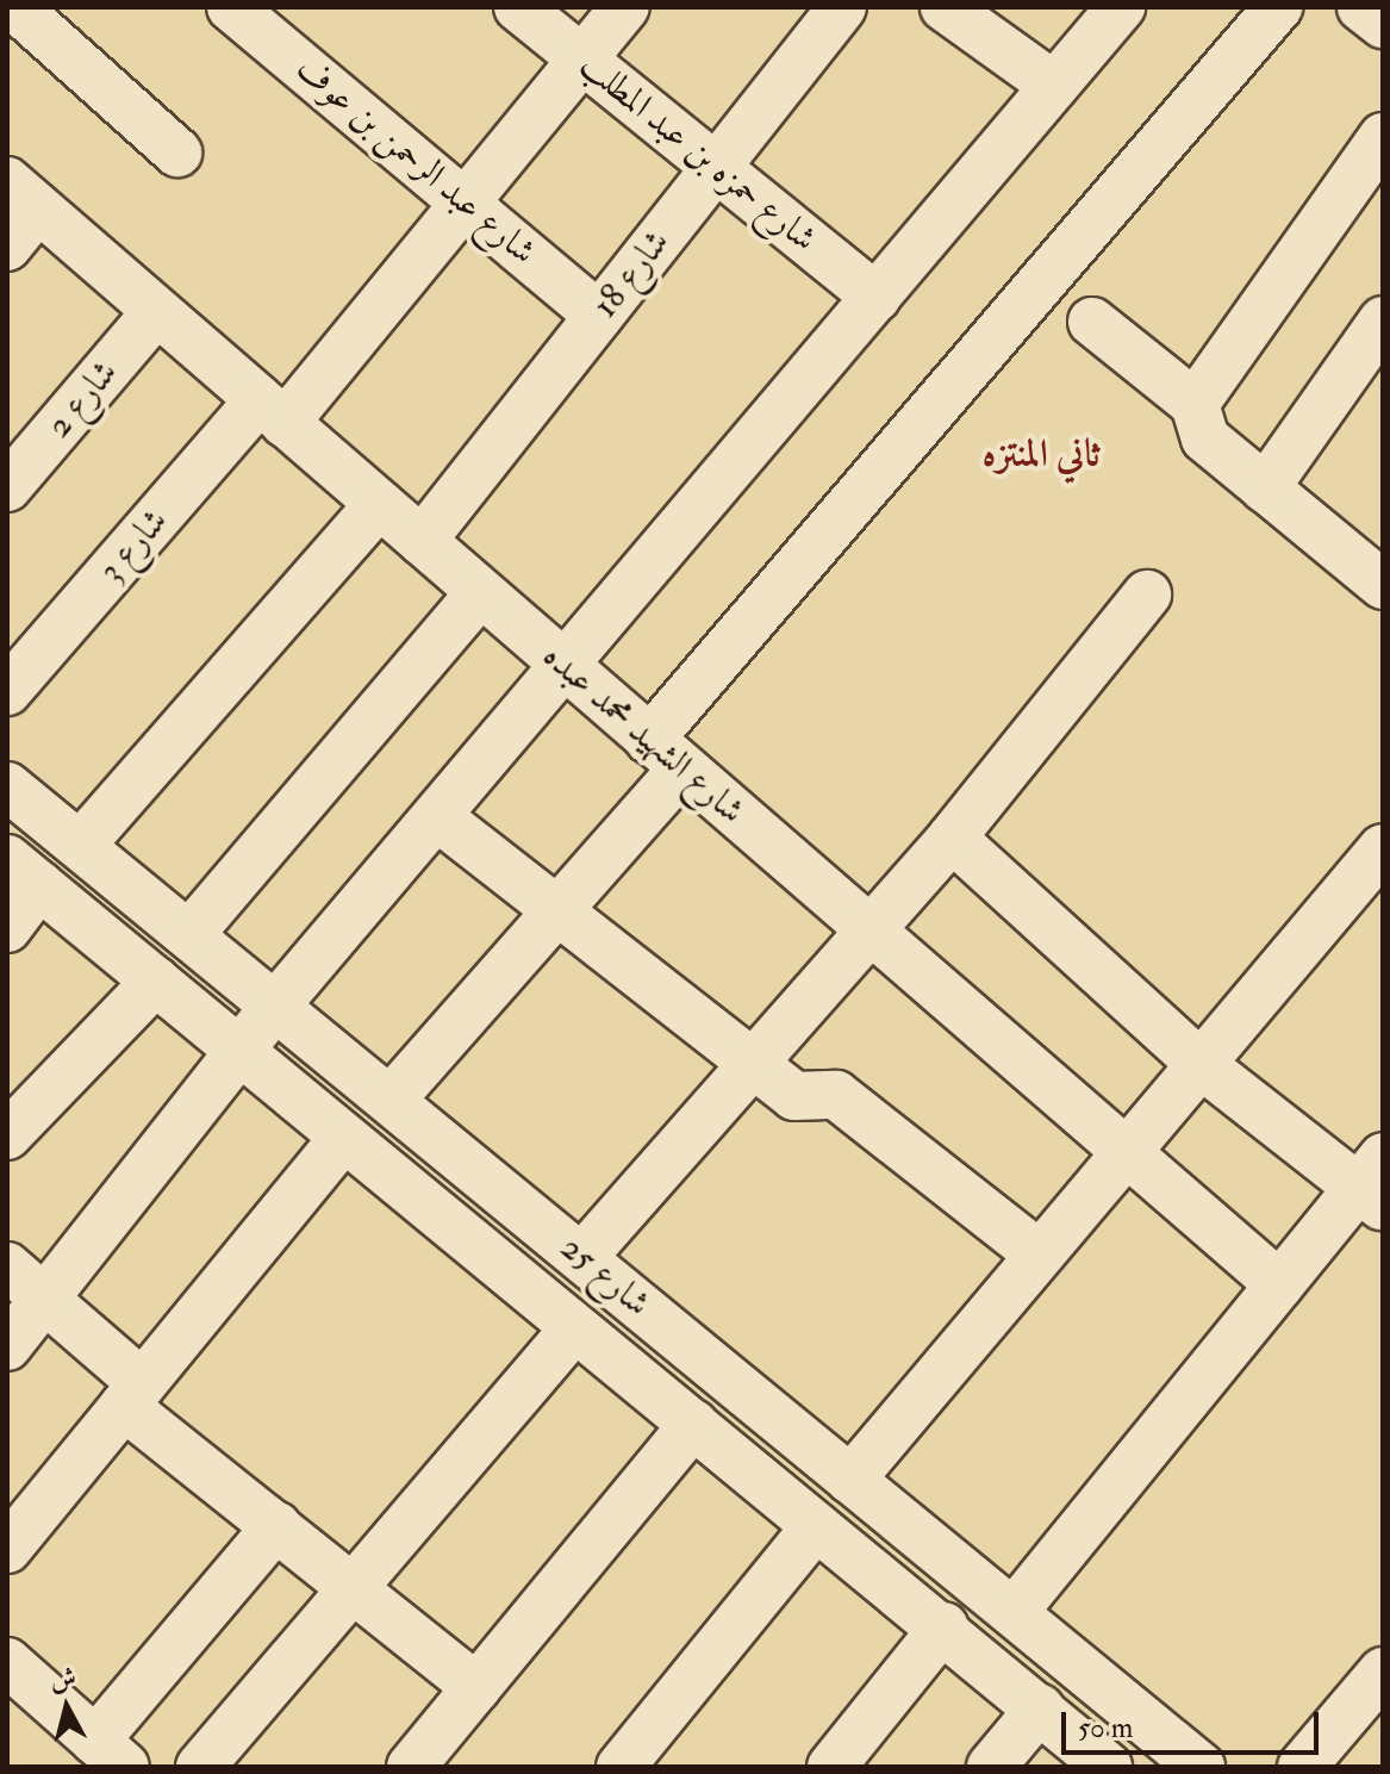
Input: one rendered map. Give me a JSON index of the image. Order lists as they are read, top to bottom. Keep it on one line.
{"streets":{"street":["شارع حمزه بن عبد المطلب","شارع عبد الرحمن بن عوف","شارع 18","شارع 2","شارع 3","شارع الشهيد محمد عبده","شارع 25"]},"crossings":[["شارع حمزه بن عبد المطلب","شارع 18"],["شارع حمزه بن عبد المطلب","شارع 3"],["شارع عبد الرحمن بن عوف","شارع 18"],["شارع عبد الرحمن بن عوف","شارع 3"],["شارع 18","شارع الشهيد محمد عبده"],["شارع 2","شارع الشهيد محمد عبده"],["شارع 3","شارع الشهيد محمد عبده"]],"districts":["ثاني المنتزه"],"scale_bar":"50 m","north":"top"}
